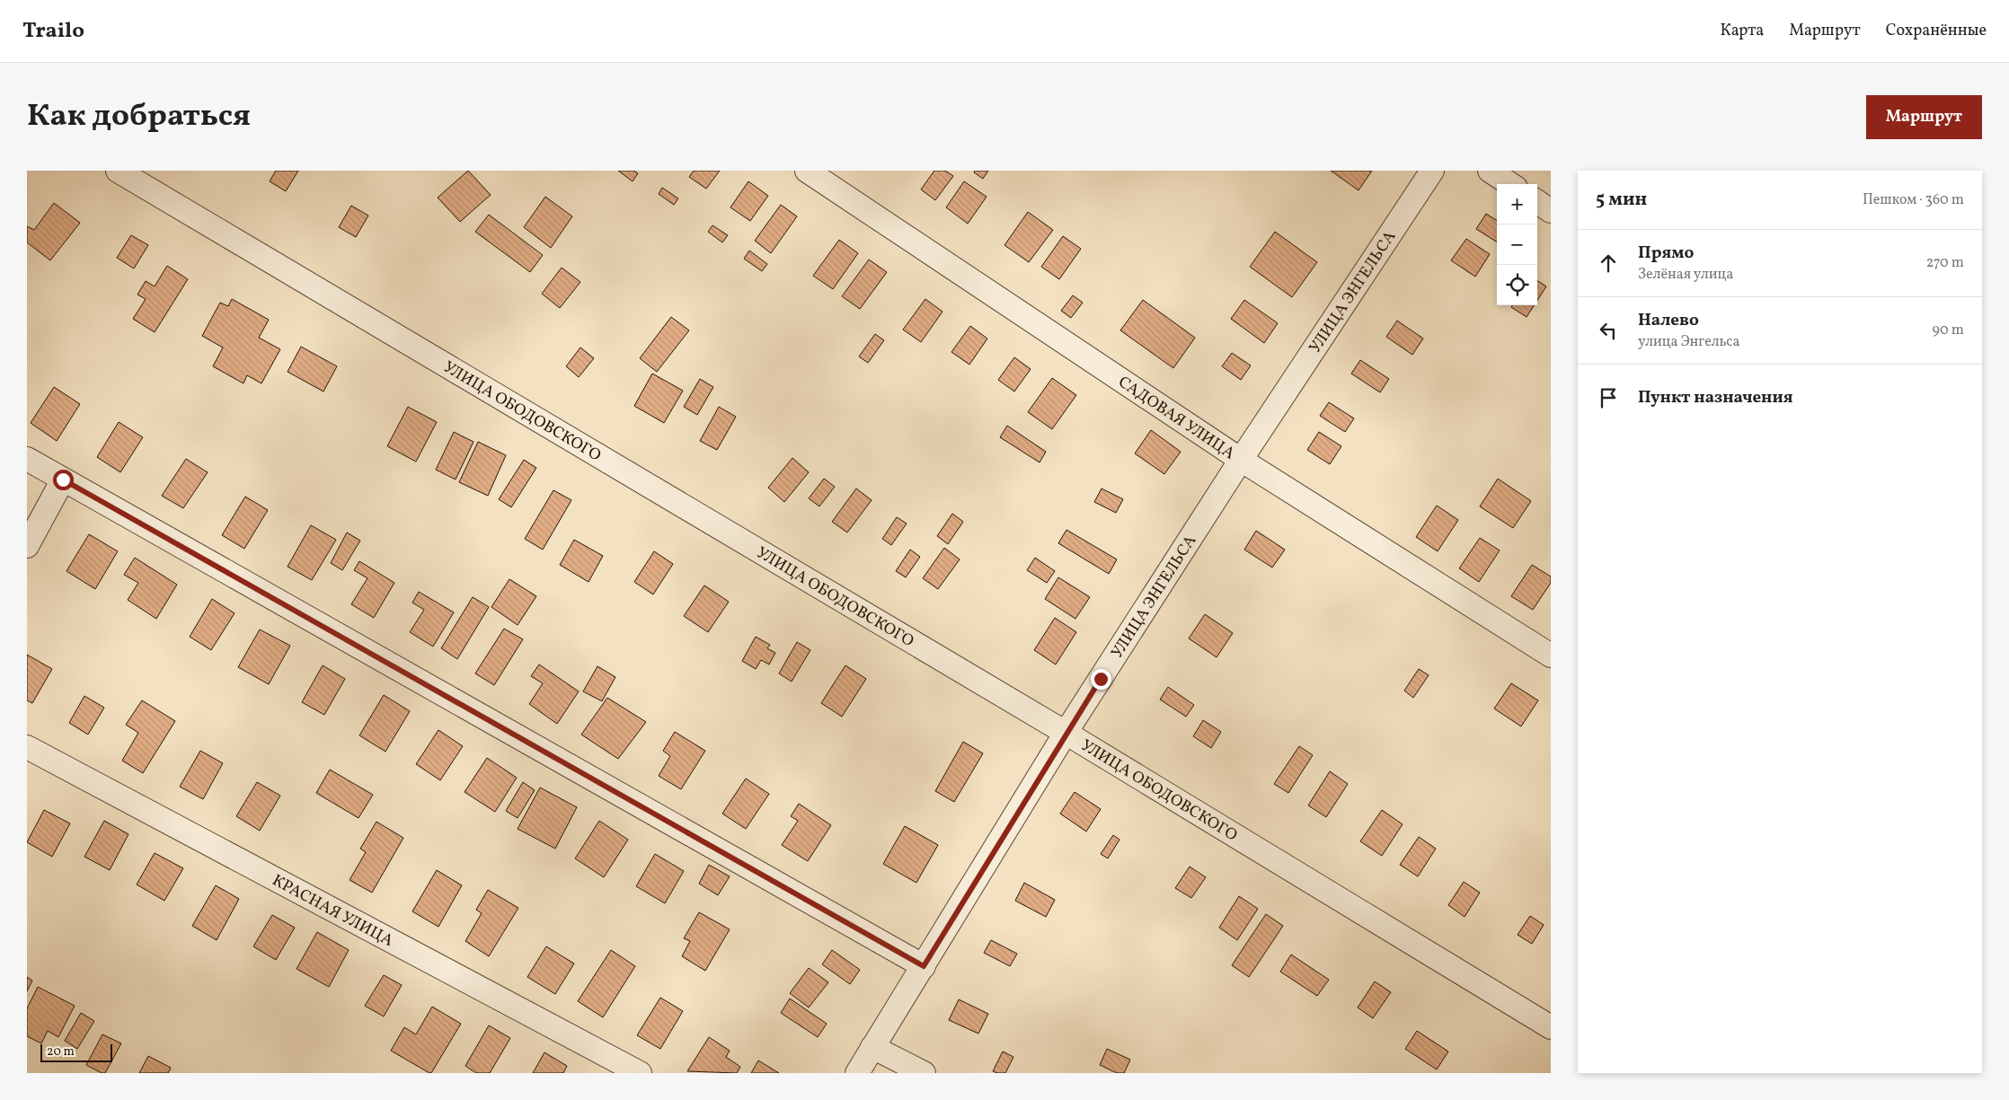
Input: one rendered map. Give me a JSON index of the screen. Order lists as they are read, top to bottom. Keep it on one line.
{"streets":{"street":["УЛИЦА ЭНГЕЛЬСА","УЛИЦА ОБОДОВСКОГО","САДОВАЯ УЛИЦА","КРАСНАЯ УЛИЦА"]},"crossings":[["УЛИЦА ЭНГЕЛЬСА","УЛИЦА ОБОДОВСКОГО"],["УЛИЦА ЭНГЕЛЬСА","САДОВАЯ УЛИЦА"]],"scale_bar":"20 m","page":{"header":"Trailo","nav":["Карта","Маршрут","Сохранённые"],"title":"Как добраться","buttons":"Маршрут","heading":["5 мин","Пешком · 360 m"],"map_buttons":["+","−"],"list":[["Прямо","Зелёная улица","270 m"],["Налево","улица Энгельса","90 m"],"Пункт назначения"],"scale":"20 m"}}
